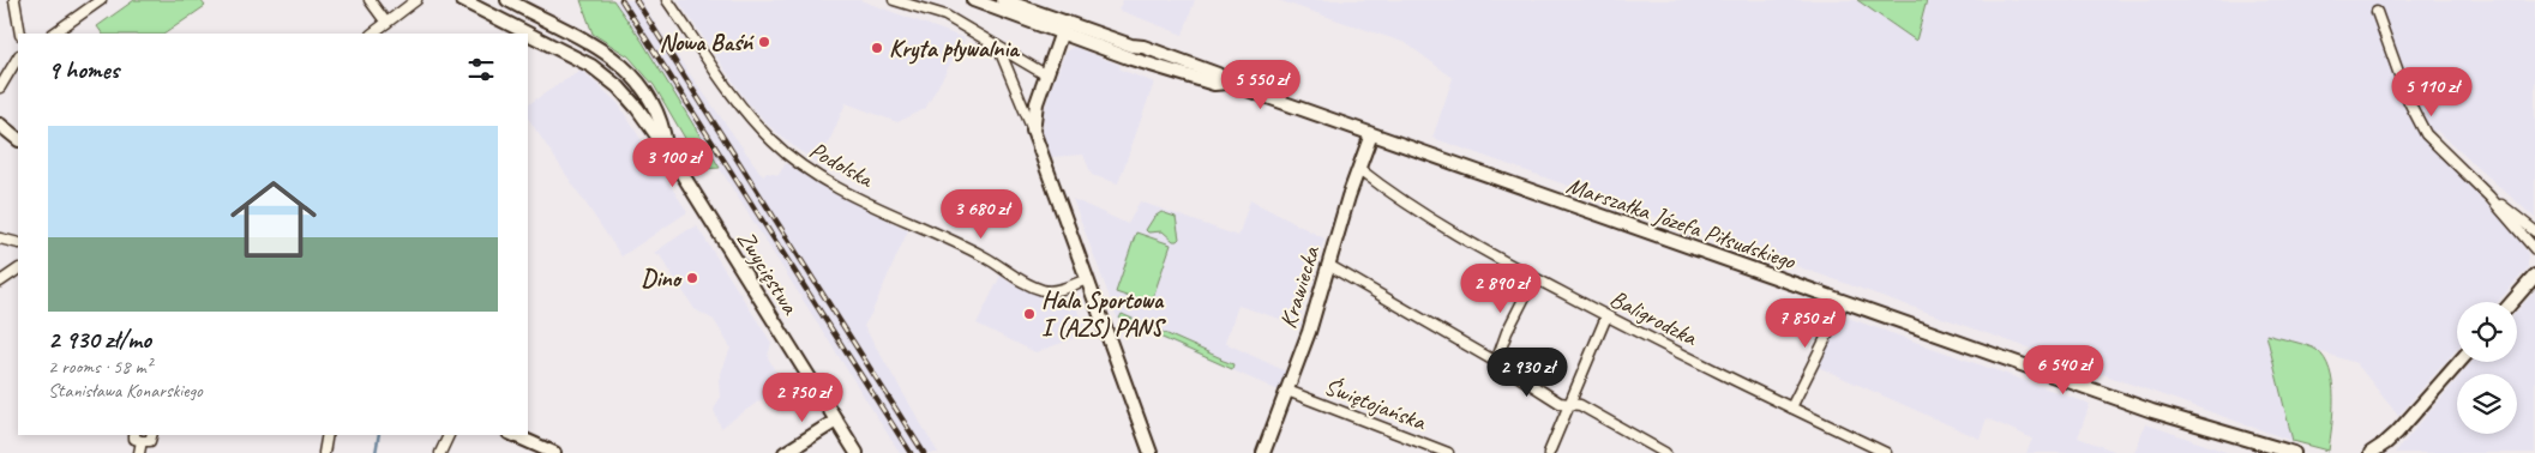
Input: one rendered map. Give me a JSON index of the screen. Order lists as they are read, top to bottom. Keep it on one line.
{"streets":{"main road":["Marszałka Józefa Piłsudskiego","Zwycięstwa","Krawiecka"],"street":["Podolska","Baligrodzka","Świętojańska"]},"crossings":[["Marszałka Józefa Piłsudskiego","Krawiecka"],["Krawiecka","Baligrodzka"],["Krawiecka","Świętojańska"]],"places":["Nowa Baśń","Kryta pływalnia","Dino","Hala Sportowa I (AZS) PANS"],"page":{"heading":"9 homes","price":["5 550 zł","5 110 zł","3 100 zł","3 680 zł","2 890 zł","7 850 zł","6 540 zł","2 930 zł","2 750 zł"],"list":[{"name":"2 930 zł/mo","note":"2 rooms · 58 m² · Stanisława Konarskiego"}]}}
